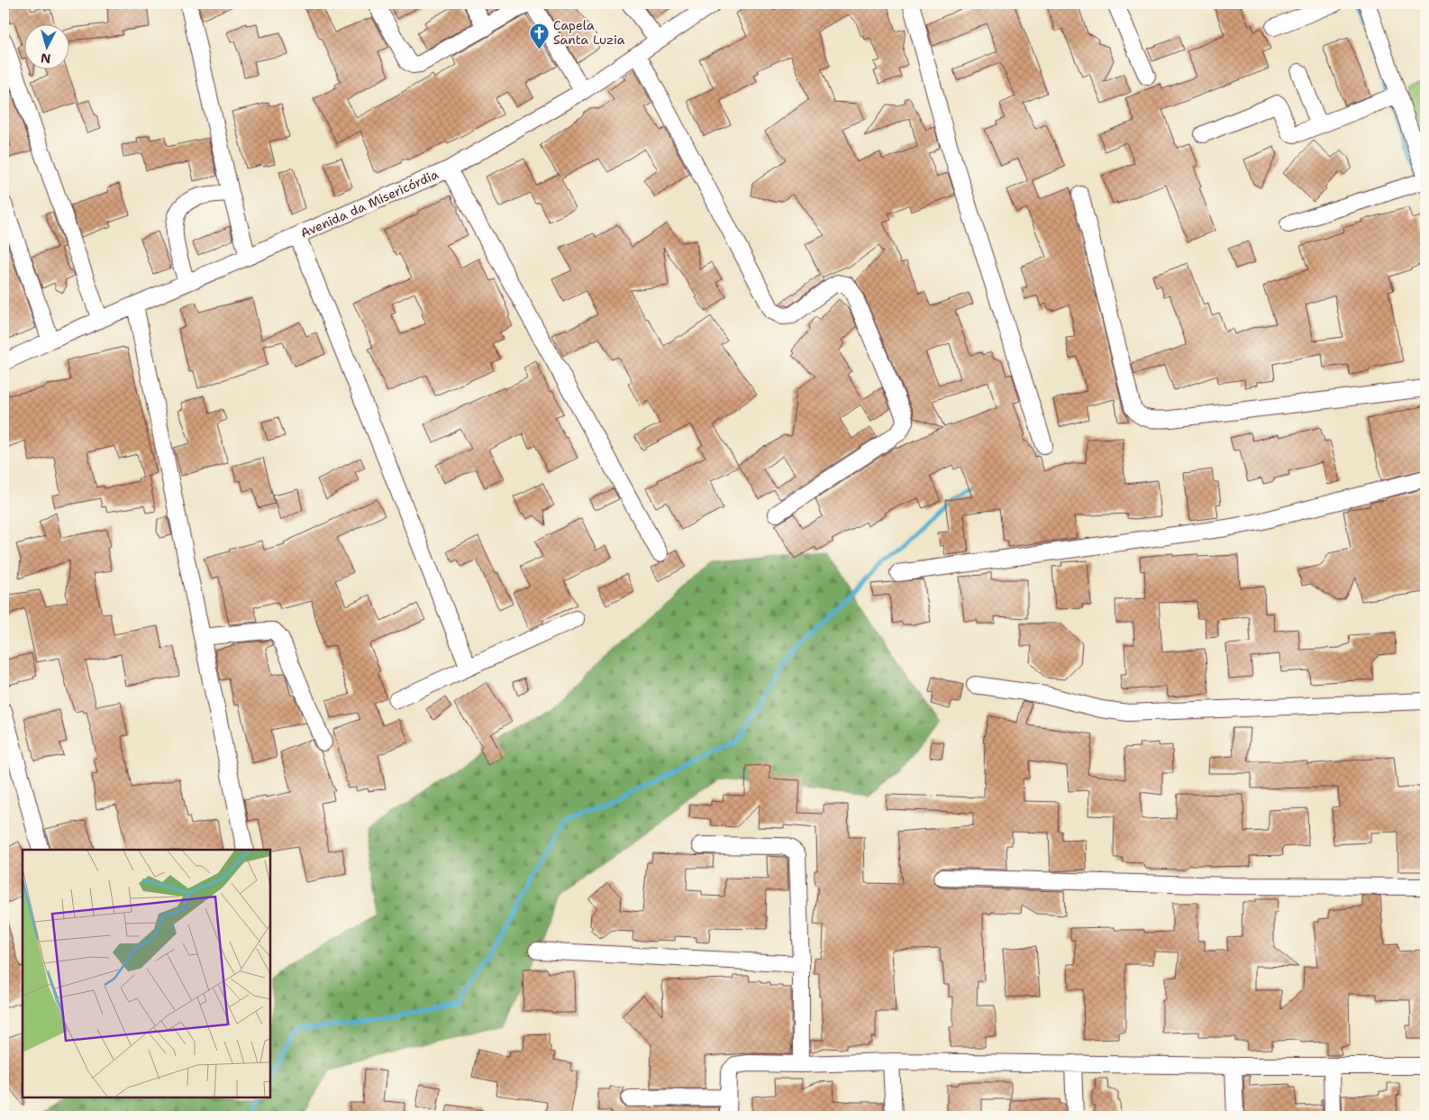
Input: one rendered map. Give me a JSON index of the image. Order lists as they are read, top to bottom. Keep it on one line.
{"streets":{"street":["Avenida da Misericórdia"]},"places":{"church":["Capela Santa Luzia"]},"north":"bottom"}
